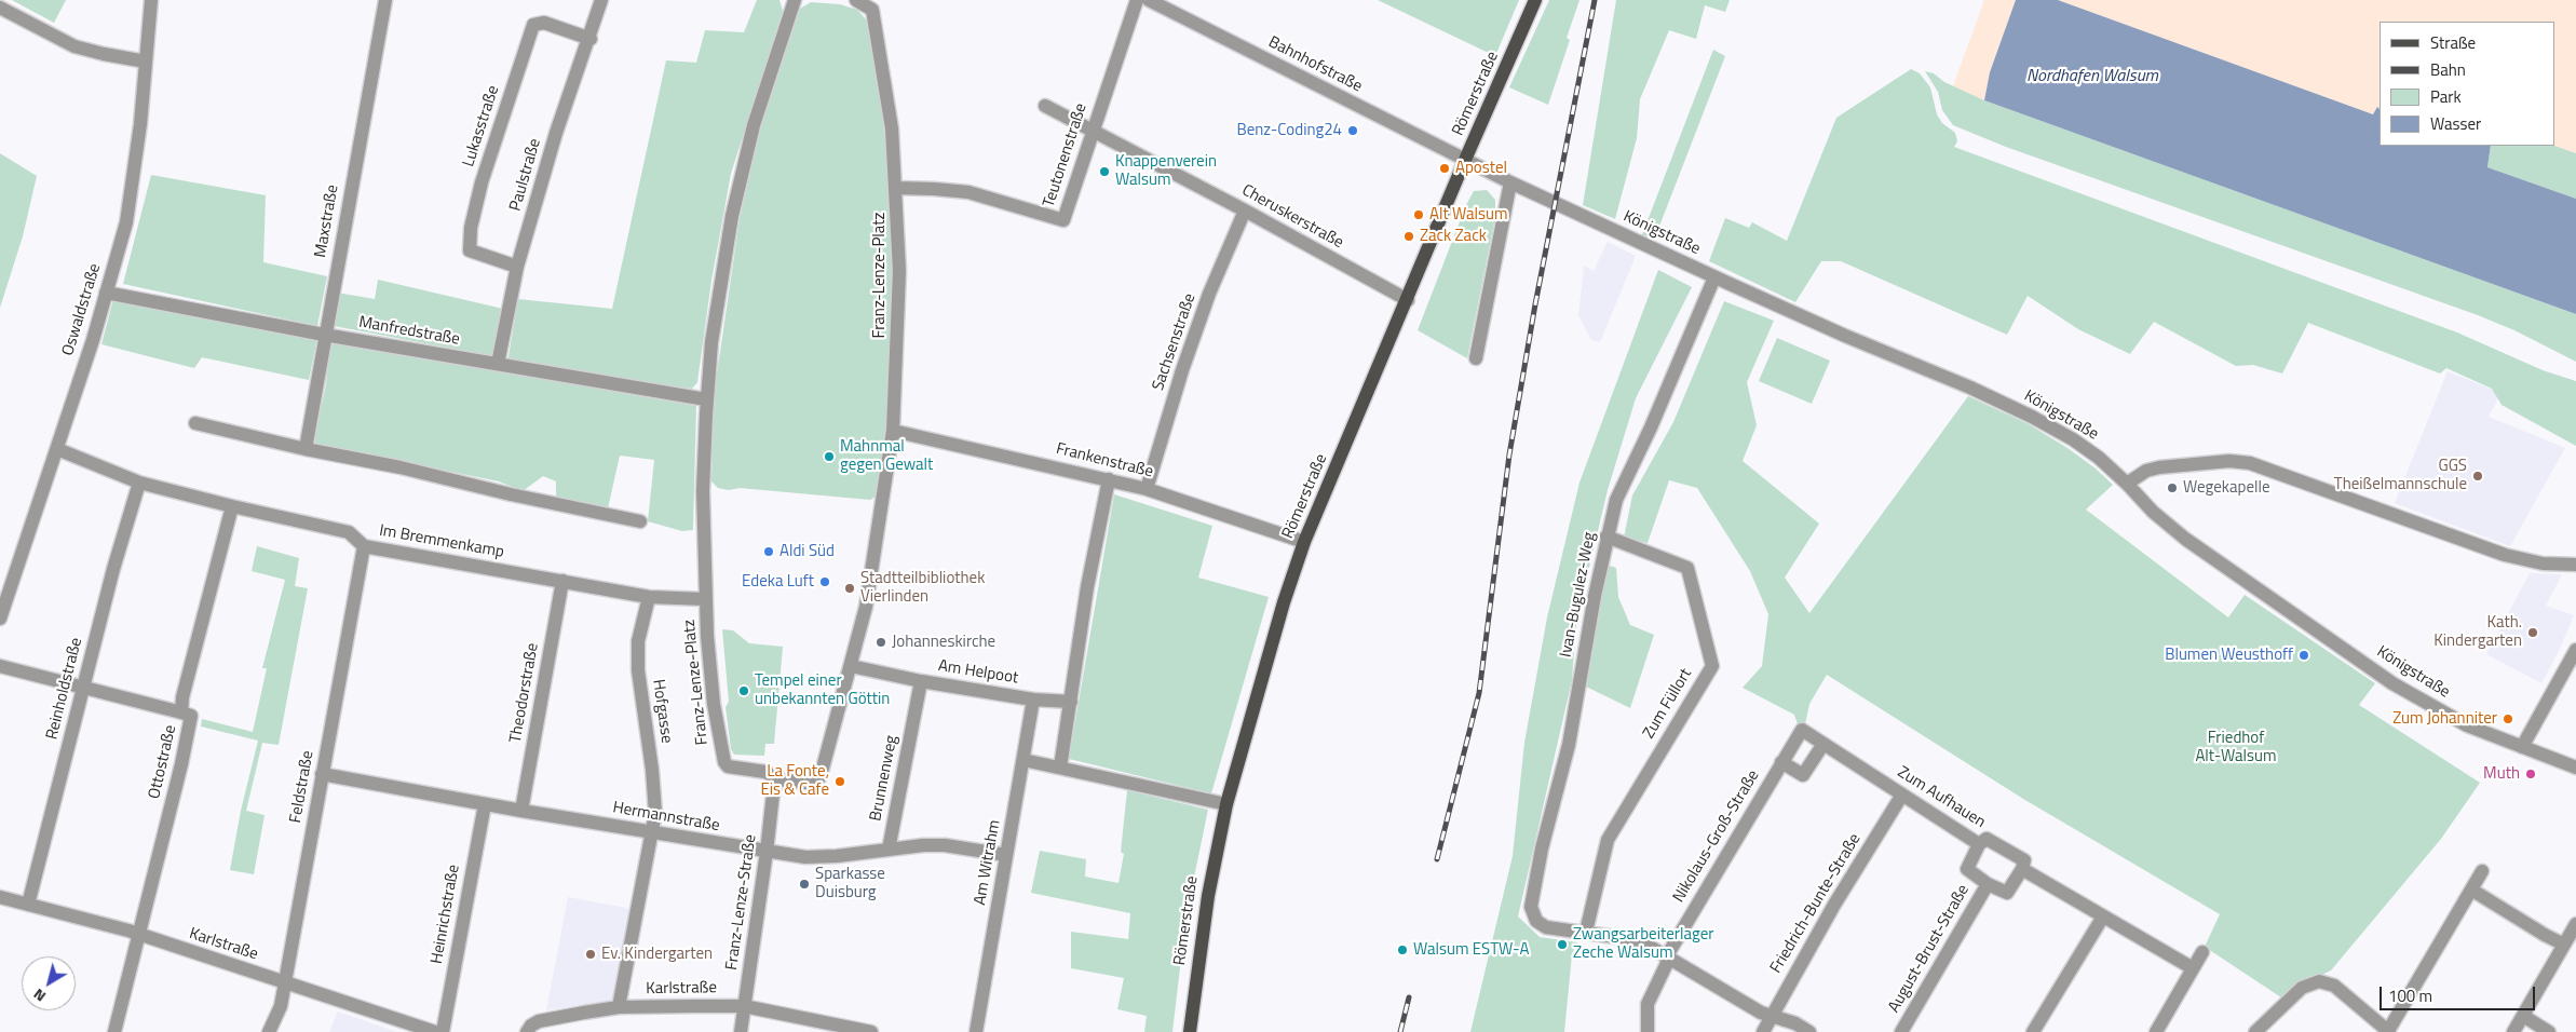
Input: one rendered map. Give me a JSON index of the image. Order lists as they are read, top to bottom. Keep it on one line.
{"streets":{"main road":["Römerstraße"],"street":["Bahnhofstraße","Lukasstraße","Teutonenstraße","Paulstraße","Cheruskerstraße","Maxstraße","Königstraße","Franz-Lenze-Platz","Oswaldstraße","Manfredstraße","Sachsenstraße","Frankenstraße","Im Bremmenkamp","Ivan-Bugulez-Weg","Am Helpoot","Reinholdstraße","Theodorstraße","Zum Füllort","Hofgasse","Ottostraße","Brunnenweg","Feldstraße","Zum Aufhauen","Hermannstraße","Nikolaus-Groß-Straße","Am Witrahm","Franz-Lenze-Straße","Friedrich-Bunte-Straße","Heinrichstraße","Karlstraße","August-Brust-Straße"]},"crossings":[["Bahnhofstraße","Römerstraße"],["Bahnhofstraße","Königstraße"],["Römerstraße","Cheruskerstraße"],["Römerstraße","Königstraße"],["Römerstraße","Frankenstraße"],["Lukasstraße","Paulstraße"],["Teutonenstraße","Cheruskerstraße"],["Teutonenstraße","Franz-Lenze-Platz"],["Paulstraße","Manfredstraße"],["Cheruskerstraße","Sachsenstraße"],["Maxstraße","Manfredstraße"],["Königstraße","Ivan-Bugulez-Weg"],["Franz-Lenze-Platz","Manfredstraße"],["Franz-Lenze-Platz","Frankenstraße"],["Franz-Lenze-Platz","Im Bremmenkamp"],["Franz-Lenze-Platz","Am Helpoot"],["Franz-Lenze-Platz","Franz-Lenze-Straße"],["Oswaldstraße","Manfredstraße"],["Oswaldstraße","Im Bremmenkamp"],["Sachsenstraße","Frankenstraße"],["Im Bremmenkamp","Reinholdstraße"],["Im Bremmenkamp","Theodorstraße"],["Im Bremmenkamp","Hofgasse"],["Im Bremmenkamp","Ottostraße"],["Im Bremmenkamp","Feldstraße"],["Ivan-Bugulez-Weg","Zum Füllort"],["Am Helpoot","Brunnenweg"],["Am Helpoot","Am Witrahm"],["Reinholdstraße","Karlstraße"],["Theodorstraße","Hermannstraße"],["Hofgasse","Hermannstraße"],["Hofgasse","Karlstraße"],["Ottostraße","Karlstraße"],["Brunnenweg","Hermannstraße"],["Feldstraße","Hermannstraße"],["Feldstraße","Karlstraße"],["Zum Aufhauen","Nikolaus-Groß-Straße"],["Zum Aufhauen","Friedrich-Bunte-Straße"],["Zum Aufhauen","August-Brust-Straße"],["Hermannstraße","Am Witrahm"],["Hermannstraße","Franz-Lenze-Straße"],["Hermannstraße","Heinrichstraße"],["Franz-Lenze-Straße","Karlstraße"]],"water":["Nordhafen Walsum"],"parks":["Friedhof Alt-Walsum"],"places":["Benz-Coding24","Apostel","Knappenverein Walsum","Alt Walsum","Zack Zack","Mahnmal gegen Gewalt","GGS Theißelmannschule","Wegekapelle","Aldi Süd","Edeka Luft","Stadtteilbibliothek Vierlinden","Kath. Kindergarten","Johanneskirche","Blumen Weusthoff","Tempel einer unbekannten Göttin","Zum Johanniter","Muth","La Fonte, Eis & Cafe","Sparkasse Duisburg","Zwangsarbeiterlager Zeche Walsum","Walsum ESTW-A","Ev. Kindergarten"],"legend":["Straße","Bahn","Park","Wasser"],"scale_bar":"100 m","north":"bottom left"}
